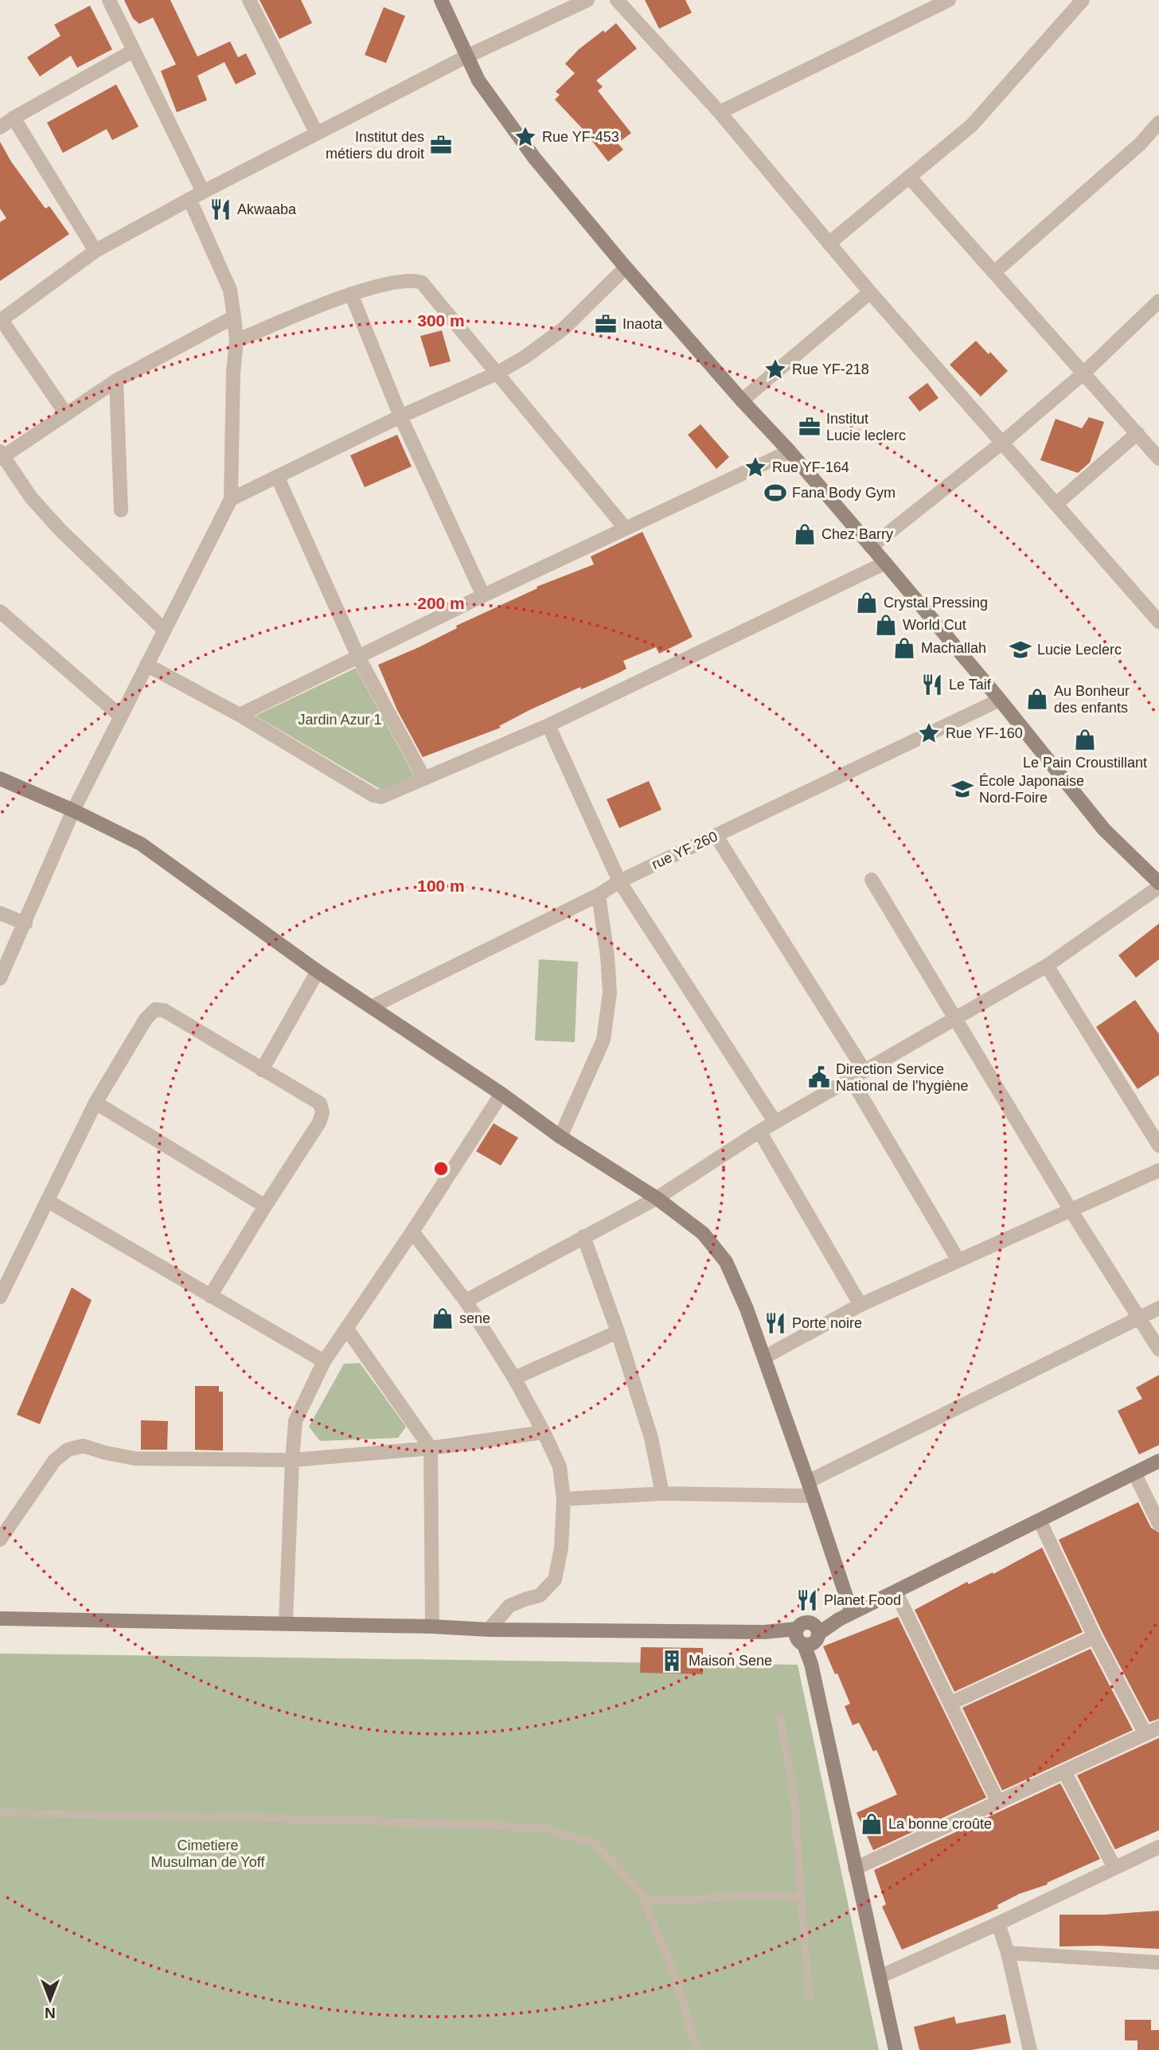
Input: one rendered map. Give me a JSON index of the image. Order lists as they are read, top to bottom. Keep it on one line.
{"streets":{"street":["rue YF 260"]},"parks":["Jardin Azur 1","Cimetiere Musulman de Yoff"],"places":{"place":["Rue YF-453","Rue YF-218","Rue YF-164","Rue YF-160"],"office":["Institut des métiers du droit","Inaota","Institut Lucie leclerc"],"restaurant":["Akwaaba","Le Taif","Porte noire","Planet Food"],"sports":["Fana Body Gym"],"shop":["Chez Barry","Crystal Pressing","World Cut","Machallah","Au Bonheur des enfants","Le Pain Croustillant","sene","La bonne croûte"],"school or university":["Lucie Leclerc","École Japonaise Nord-Foire"],"public building":["Direction Service National de l'hygiène"],"building":["Maison Sene"]},"north":"bottom","rings":["300 m","200 m","100 m"]}
